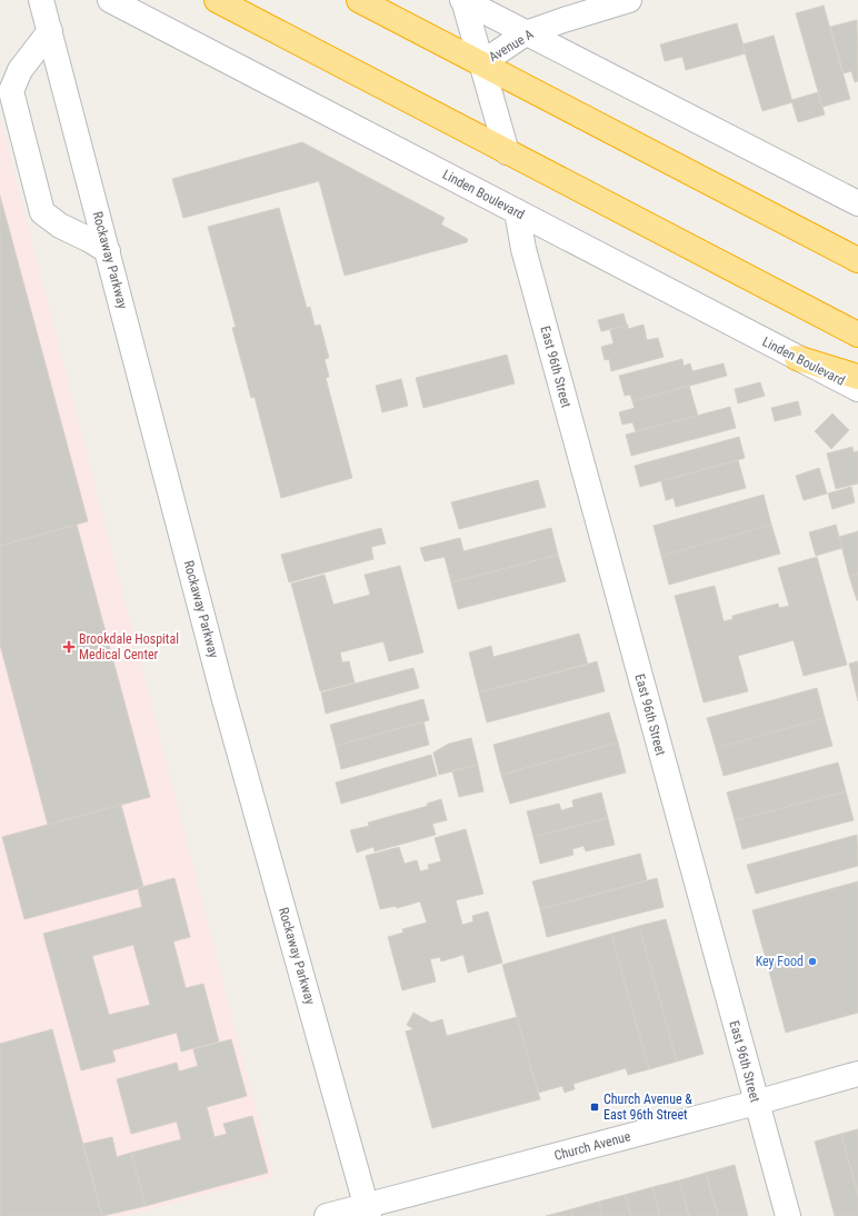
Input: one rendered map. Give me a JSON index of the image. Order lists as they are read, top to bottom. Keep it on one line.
{"streets":{"street":["Avenue A","Linden Boulevard","Rockaway Parkway","East 96th Street","Church Avenue"]},"crossings":[["Linden Boulevard","East 96th Street"],["Rockaway Parkway","Church Avenue"],["East 96th Street","Church Avenue"]],"places":{"health":["Brookdale Hospital Medical Center"],"other":["Key Food"],"transit":["Church Avenue & East 96th Street"]}}
